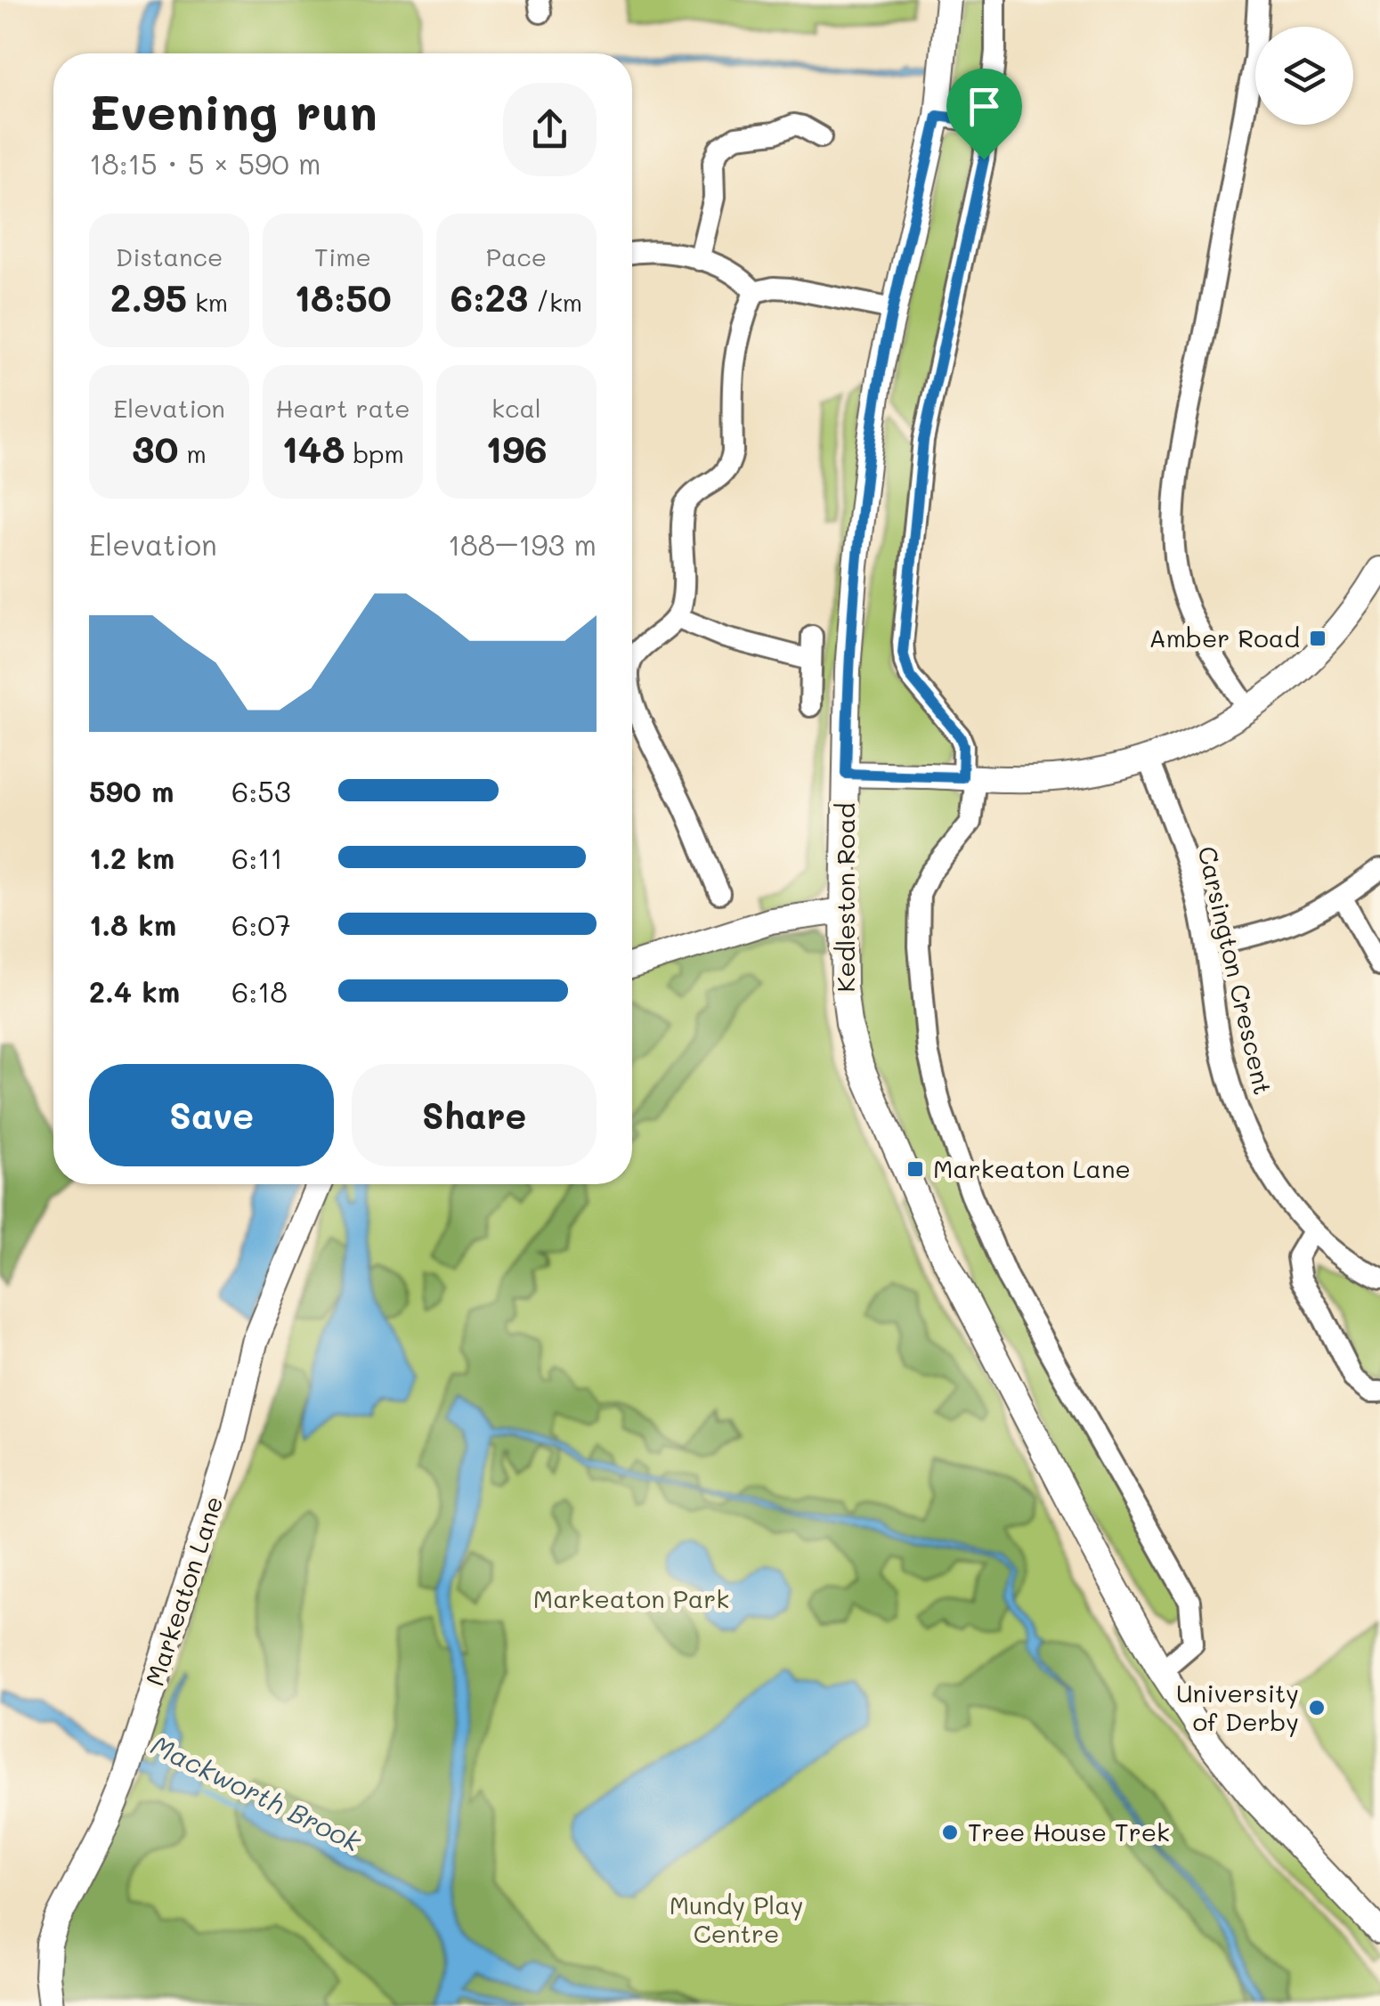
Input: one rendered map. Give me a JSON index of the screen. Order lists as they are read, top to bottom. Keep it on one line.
{"streets":{"street":["Kedleston Road","Carsington Crescent","Markeaton Lane"]},"water":["Mackworth Brook"],"parks":["Markeaton Park","Mundy Play Centre"],"places":{"transit":["Amber Road","Markeaton Lane"],"other":["University of Derby","Tree House Trek"]},"page":{"heading":["Evening run","18:15 · 5 × 590 m"],"stats":[["Distance","2.95 km"],["Time","18:50"],["Pace","6:23 /km"],["Elevation","30 m"],["Heart rate","148 bpm"],["kcal","196"]],"chart":["Elevation","188–193 m"],"list":[{"name":"590 m","note":"6:53"},{"name":"1.2 km","note":"6:11"},{"name":"1.8 km","note":"6:07"},{"name":"2.4 km","note":"6:18"}],"buttons":["Save","Share"]}}
